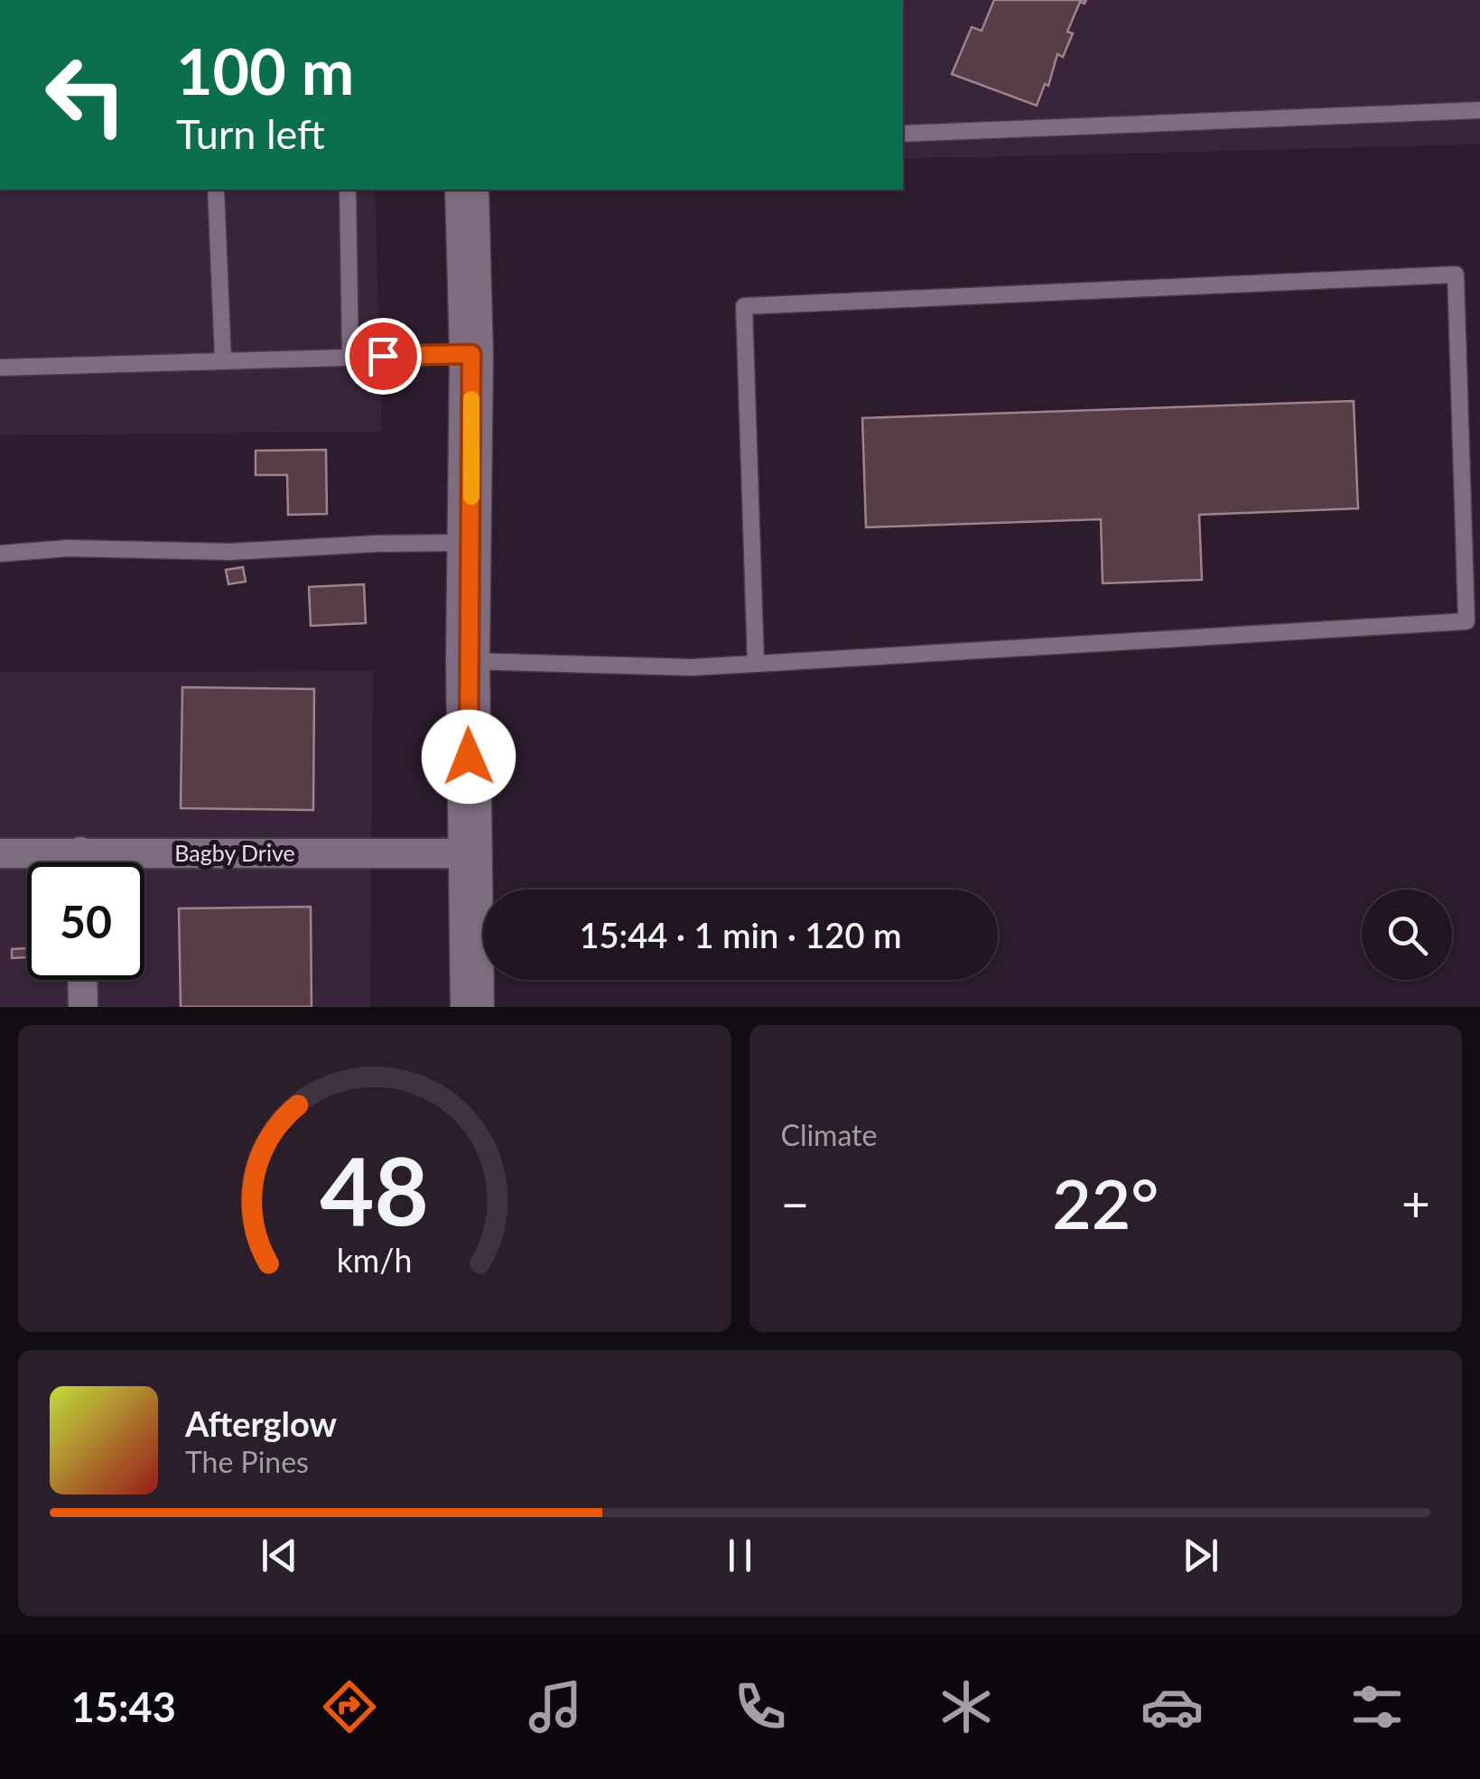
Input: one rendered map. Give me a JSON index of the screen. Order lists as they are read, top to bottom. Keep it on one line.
{"streets":{"street":["Bagby Drive"]},"page":{"turn":["100 m","Turn left"],"limit":"50","trip":"15:44 · 1 min · 120 m","tile":"Climate","heat":["−","22°","+"],"song":["Afterglow","The Pines"],"tabs":"15:43","gauge":["48","km/h"]}}
